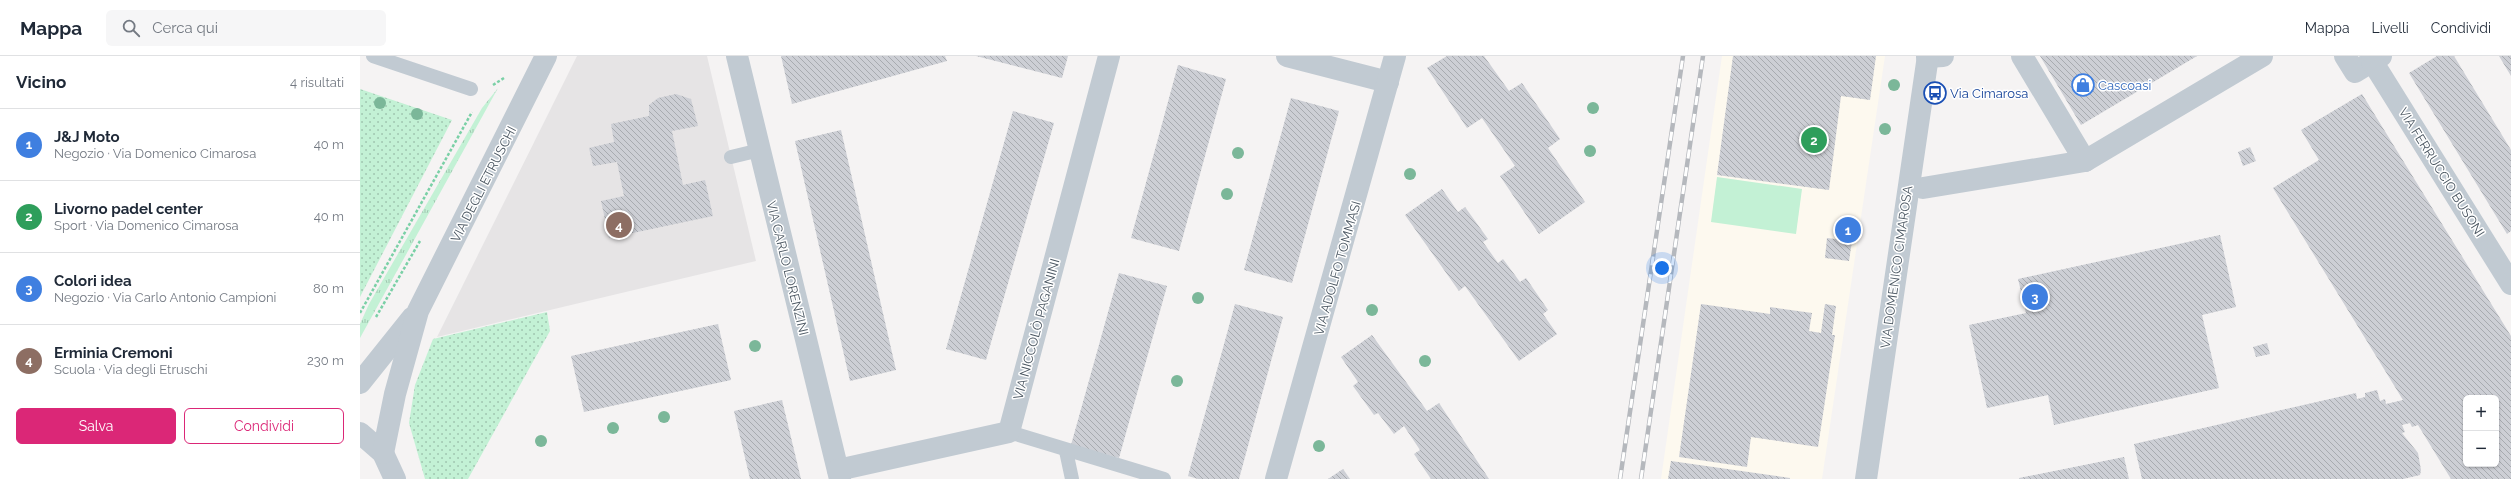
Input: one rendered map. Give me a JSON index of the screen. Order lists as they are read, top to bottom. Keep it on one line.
{"streets":{"street":["VIA FERRUCCIO BUSONI","VIA DEGLI ETRUSCHI","VIA DOMENICO CIMAROSA","VIA CARLO LORENZINI","VIA ADOLFO TOMMASI","VIA NICCOLÒ PAGANINI"]},"places":{"shop":["Cascoasi"],"bus stop":["Via Cimarosa"]},"page":{"header":"Mappa","search":"Cerca qui","nav":["Mappa","Livelli","Condividi"],"heading":["Vicino","4 risultati"],"list":[{"mark":"1","name":"J&J Moto","note":"Negozio · Via Domenico Cimarosa","value":"40 m"},{"mark":"2","name":"Livorno padel center","note":"Sport · Via Domenico Cimarosa","value":"40 m"},{"mark":"3","name":"Colori idea","note":"Negozio · Via Carlo Antonio Campioni","value":"80 m"},{"mark":"4","name":"Erminia Cremoni","note":"Scuola · Via degli Etruschi","value":"230 m"}],"pins":["2","4","1","3"],"map_buttons":["+","−"],"buttons":["Salva","Condividi"]}}
